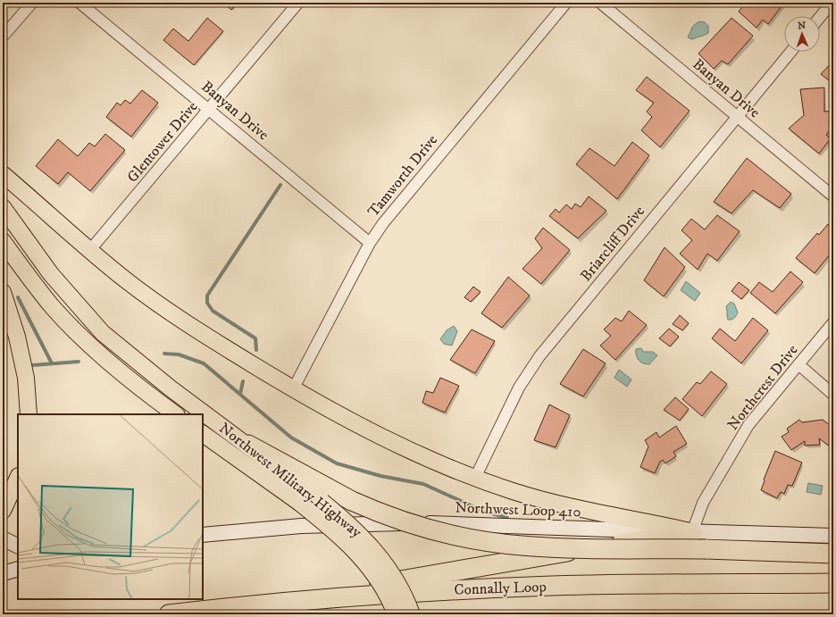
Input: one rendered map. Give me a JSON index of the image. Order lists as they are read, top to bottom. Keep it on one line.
{"streets":{"highway":["Connally Loop"],"main road":["Northwest Military Highway","Northwest Loop 410"],"street":["Banyan Drive","Glentower Drive","Tamworth Drive","Briarcliff Drive","Northcrest Drive"]},"crossings":[["Banyan Drive","Glentower Drive"],["Banyan Drive","Tamworth Drive"],["Banyan Drive","Briarcliff Drive"],["Northcrest Drive","Northwest Loop 410"]],"north":"top"}
